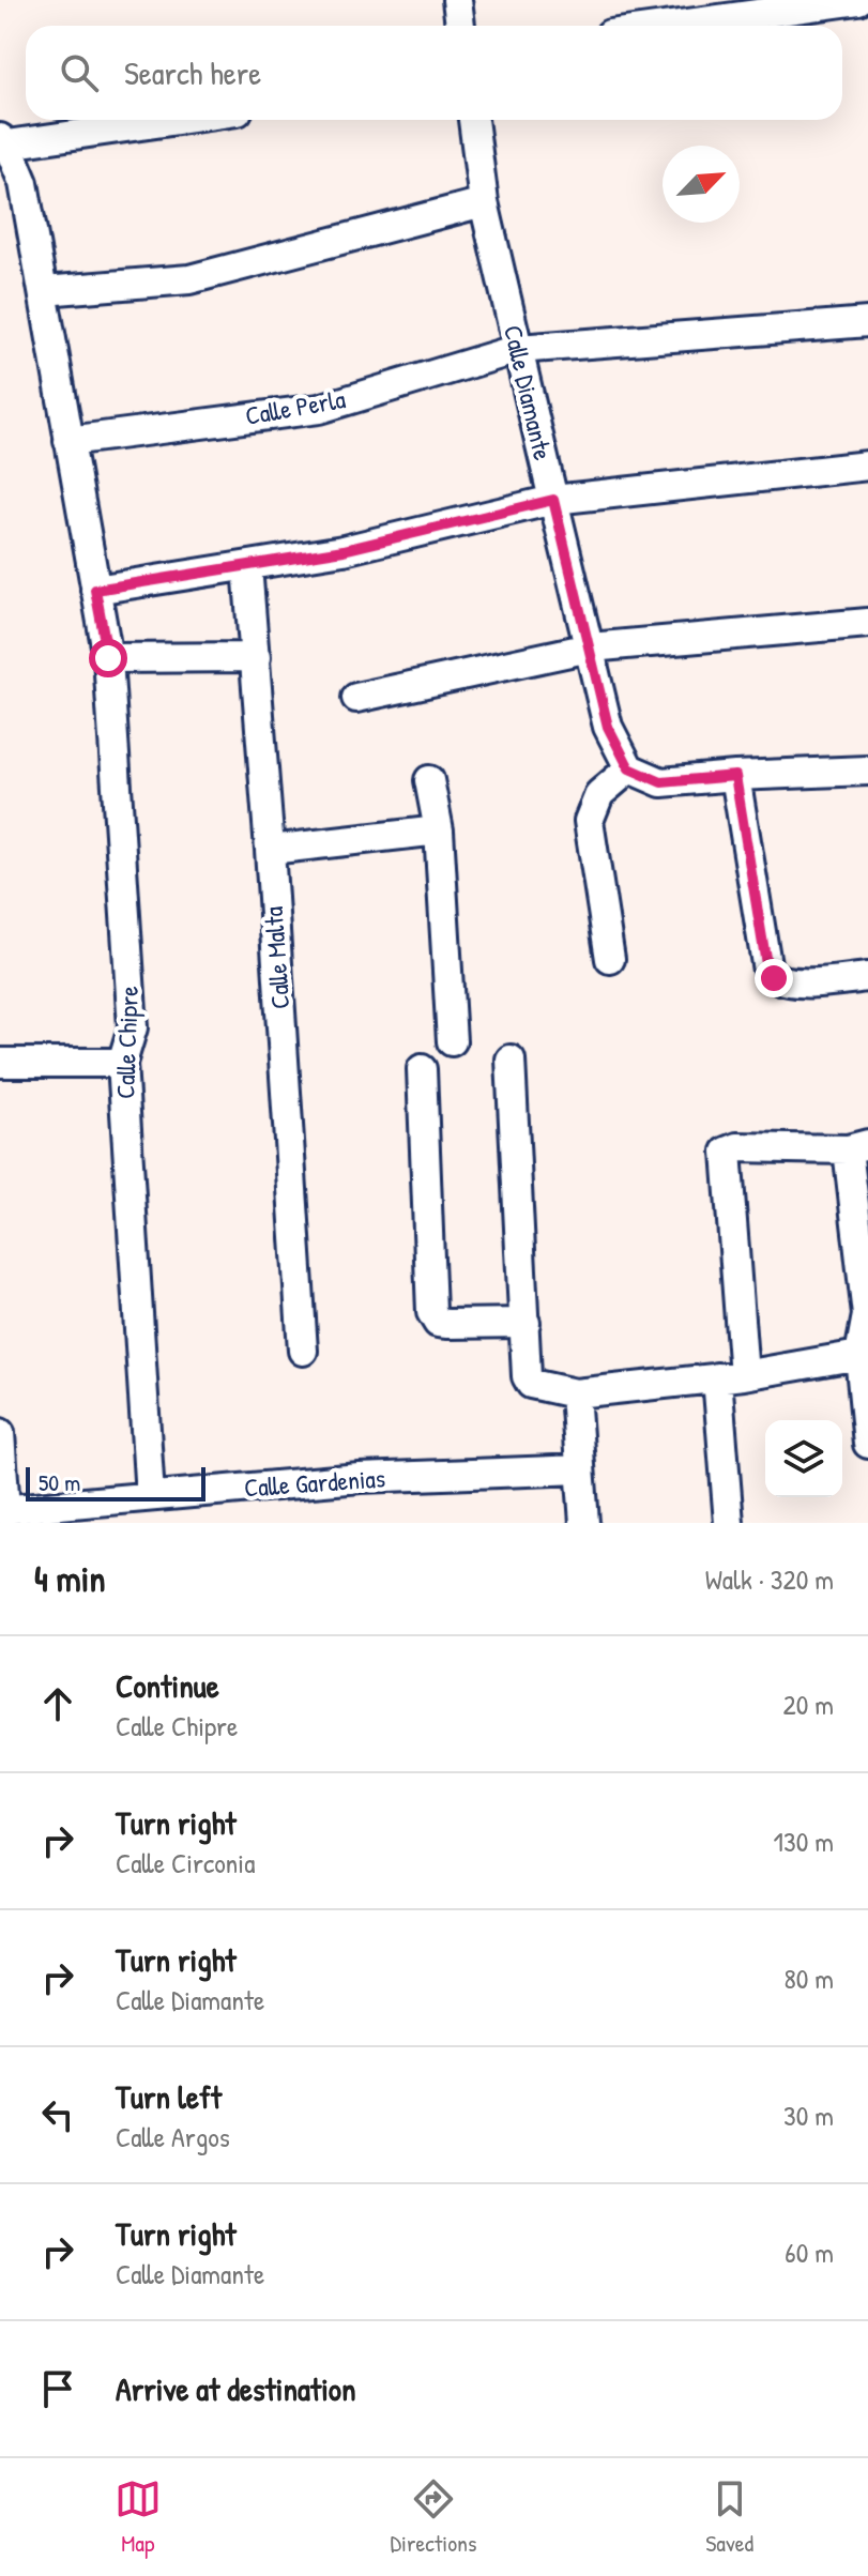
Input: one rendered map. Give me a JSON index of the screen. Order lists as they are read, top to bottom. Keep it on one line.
{"streets":{"street":["Calle Diamante","Calle Perla","Calle Malta","Calle Chipre","Calle Gardenias"]},"crossings":[["Calle Diamante","Calle Perla"],["Calle Perla","Calle Chipre"],["Calle Chipre","Calle Gardenias"]],"scale_bar":"50 m","north":"top right","page":{"search":"Search here","scale":"50 m","heading":["4 min","Walk · 320 m"],"list":[["Continue","Calle Chipre","20 m"],["Turn right","Calle Circonia","130 m"],["Turn right","Calle Diamante","80 m"],["Turn left","Calle Argos","30 m"],["Turn right","Calle Diamante","60 m"],"Arrive at destination"],"nav":["Map","Directions","Saved"]}}
